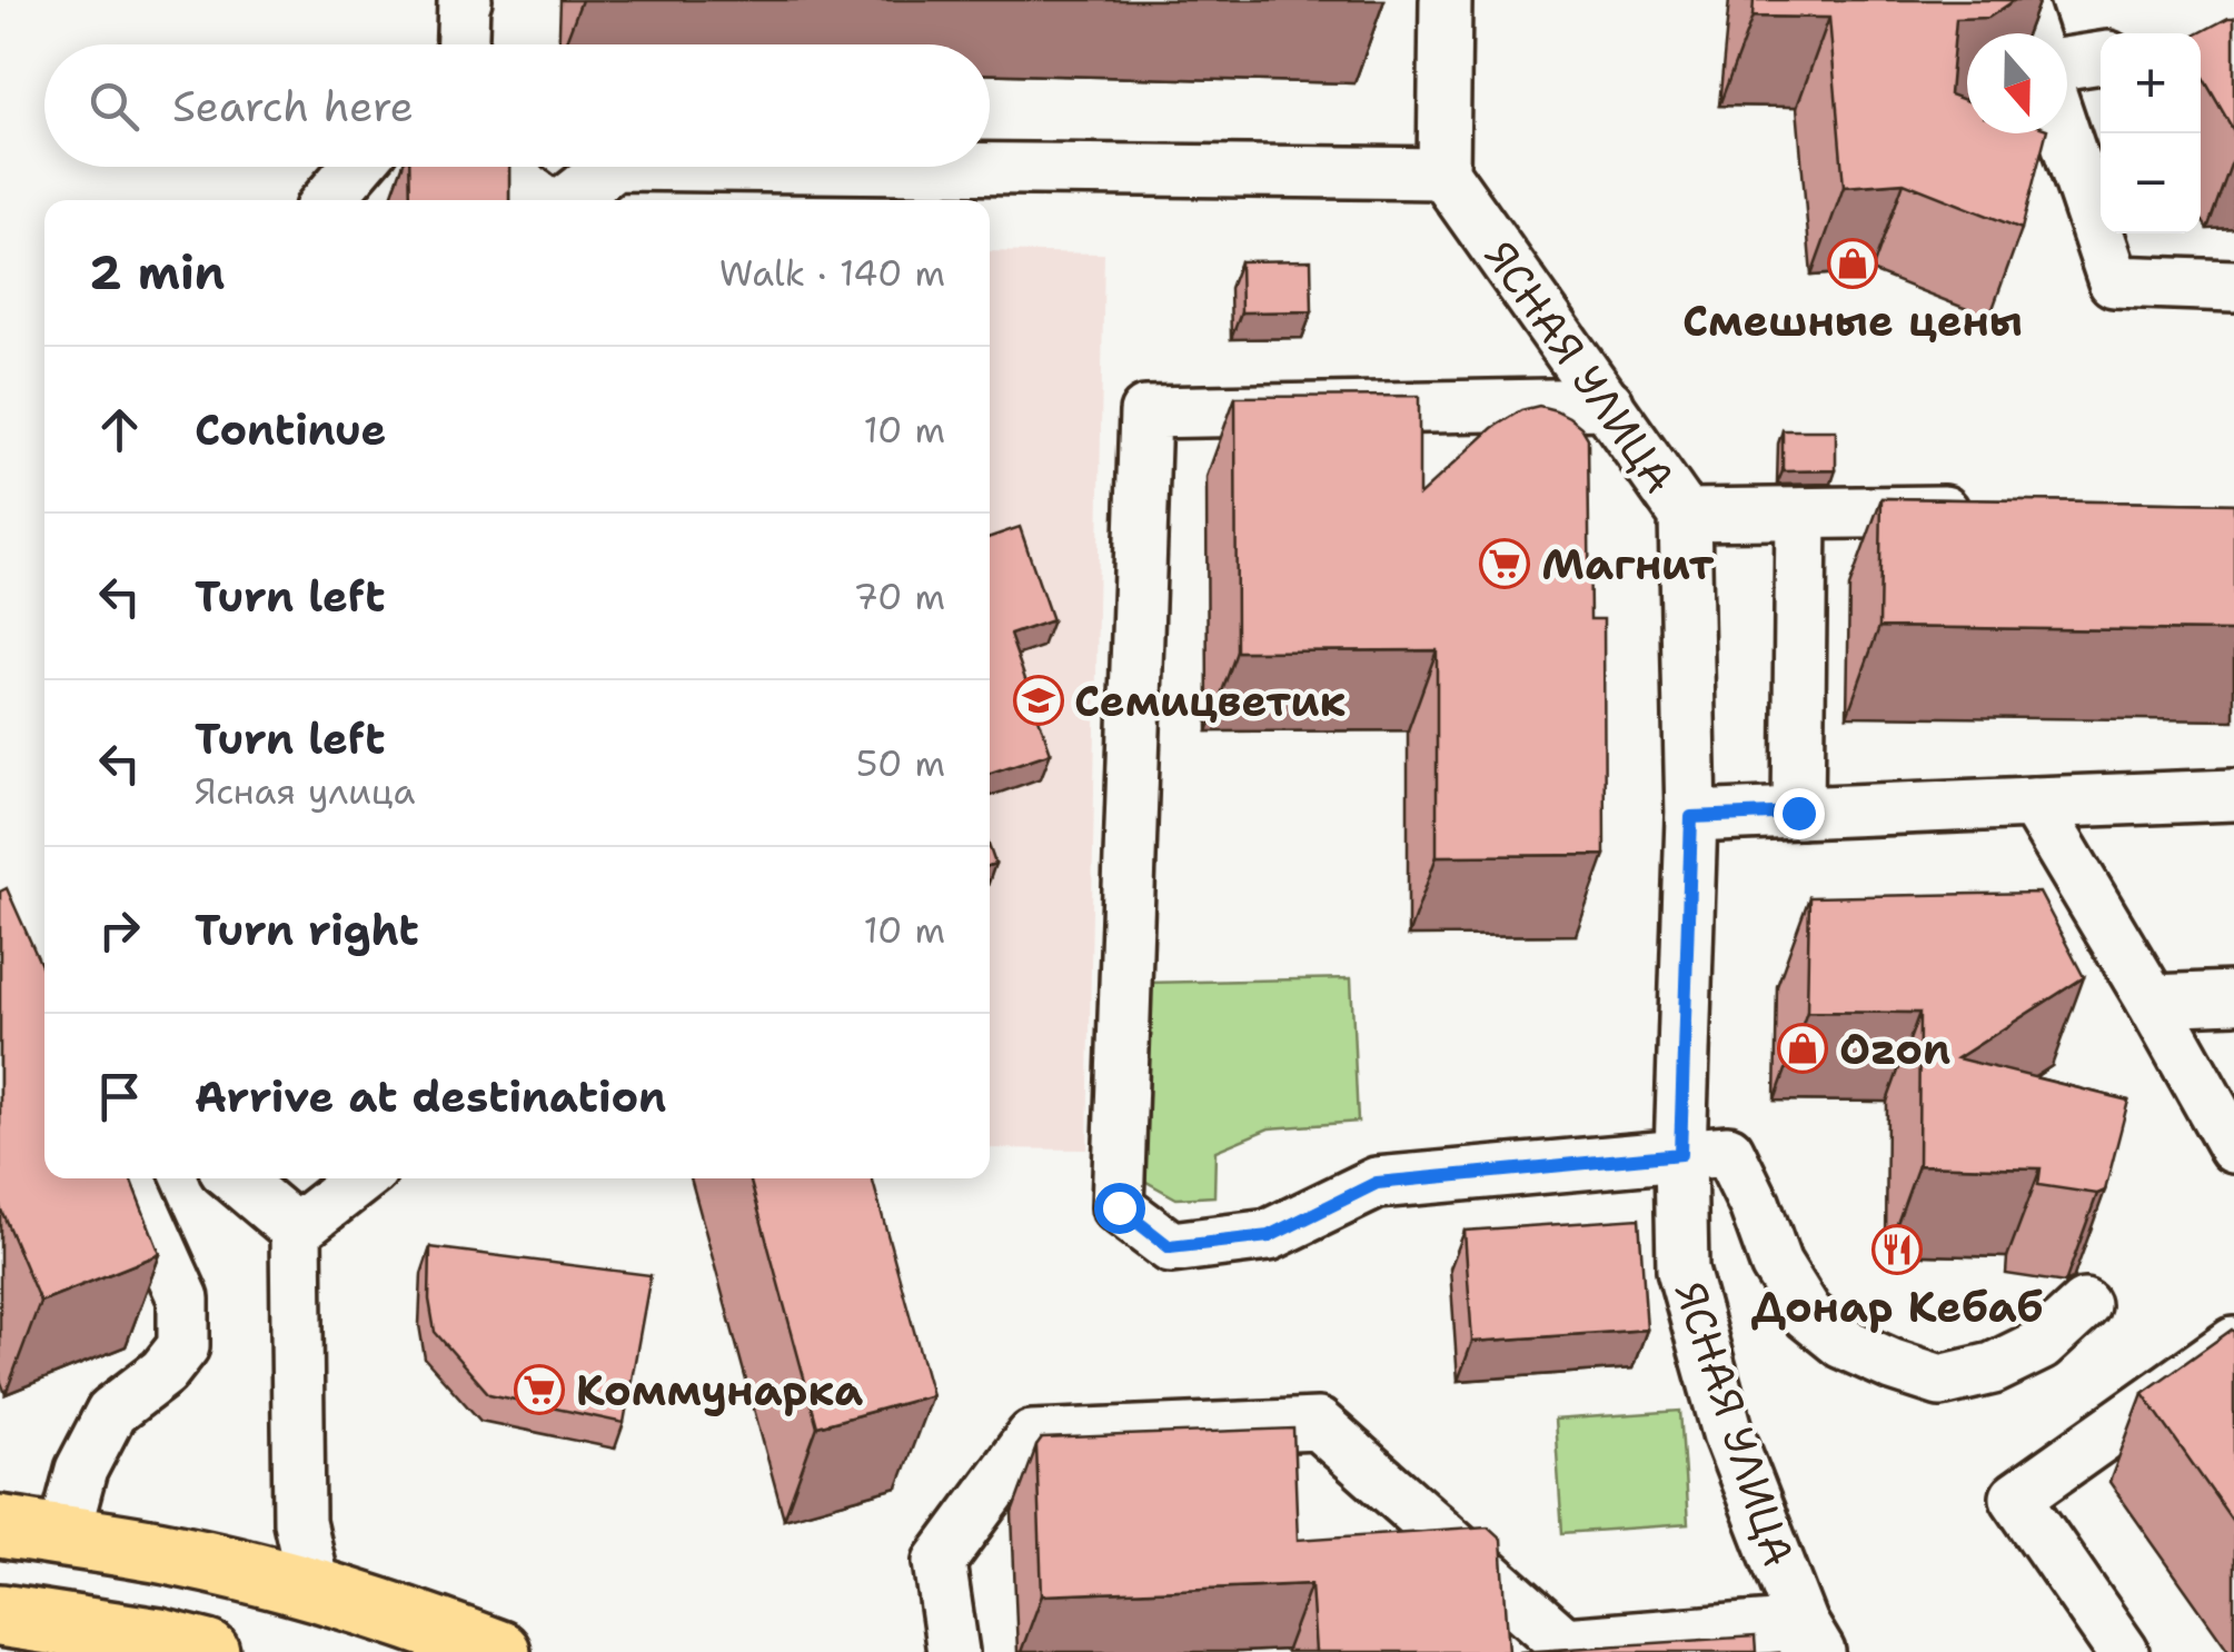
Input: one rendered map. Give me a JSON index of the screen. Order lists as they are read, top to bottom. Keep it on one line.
{"streets":{"street":["ЯСНАЯ УЛИЦА"]},"places":{"shop":["Смешные цены","Ozon"],"supermarket":["Магнит","Коммунарка"],"school or university":["Семицветик"],"restaurant":["Донар Кебаб"]},"north":"bottom","page":{"map_buttons":["+","−"],"search":"Search here","heading":["2 min","Walk · 140 m"],"list":[["Continue","10 m"],["Turn left","70 m"],["Turn left","Ясная улица","50 m"],["Turn right","10 m"],"Arrive at destination"]}}
